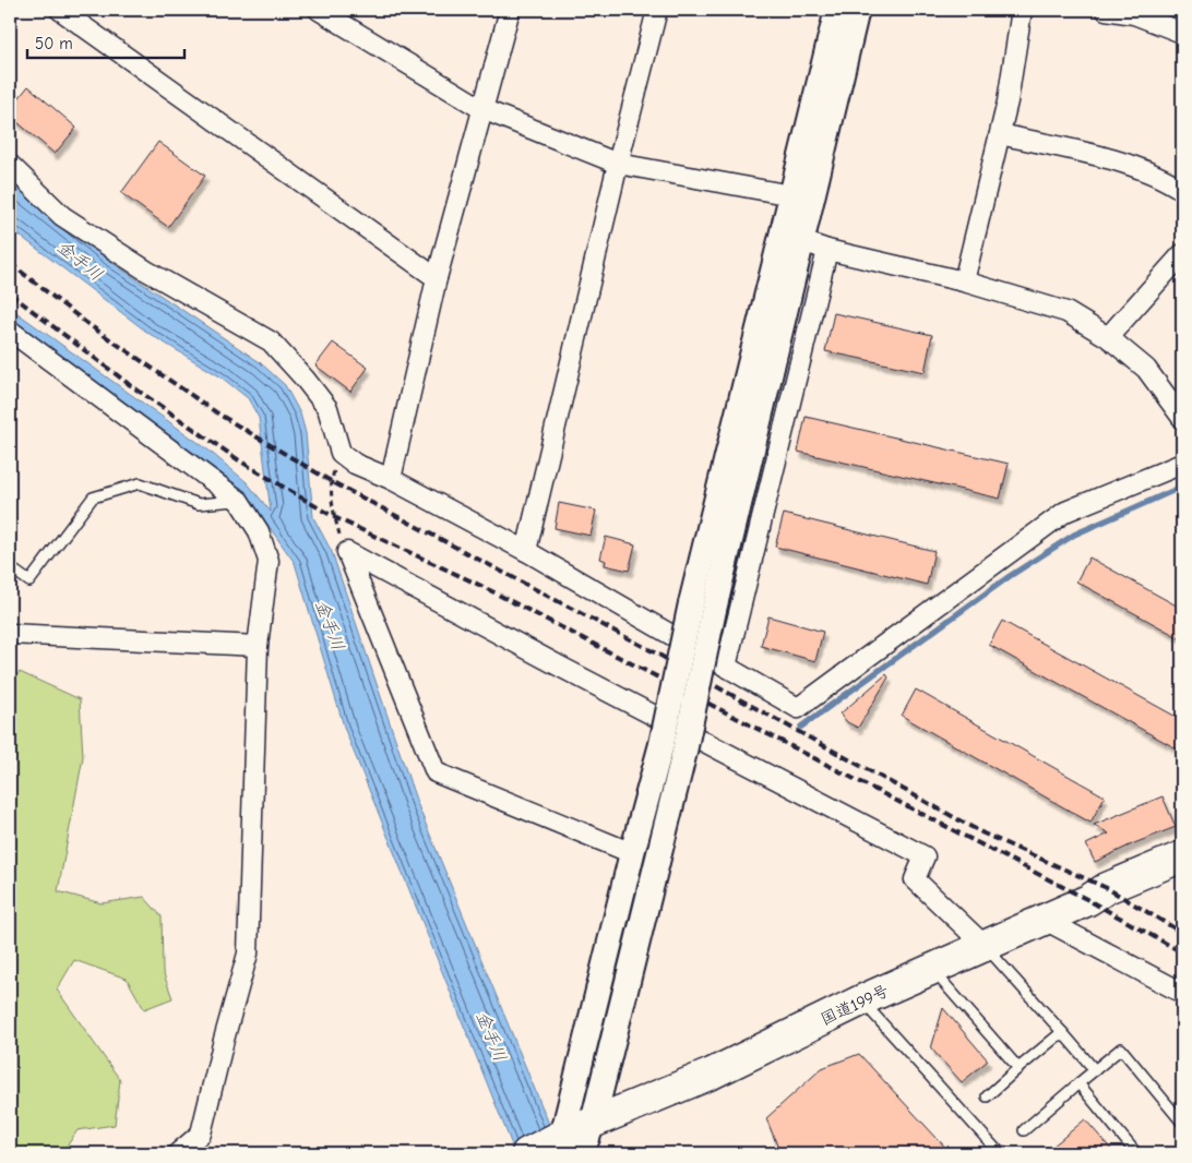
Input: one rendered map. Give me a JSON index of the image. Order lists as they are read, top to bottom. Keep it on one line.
{"streets":{"highway":["国道199号"]},"water":["金手川"],"scale_bar":"50 m"}
